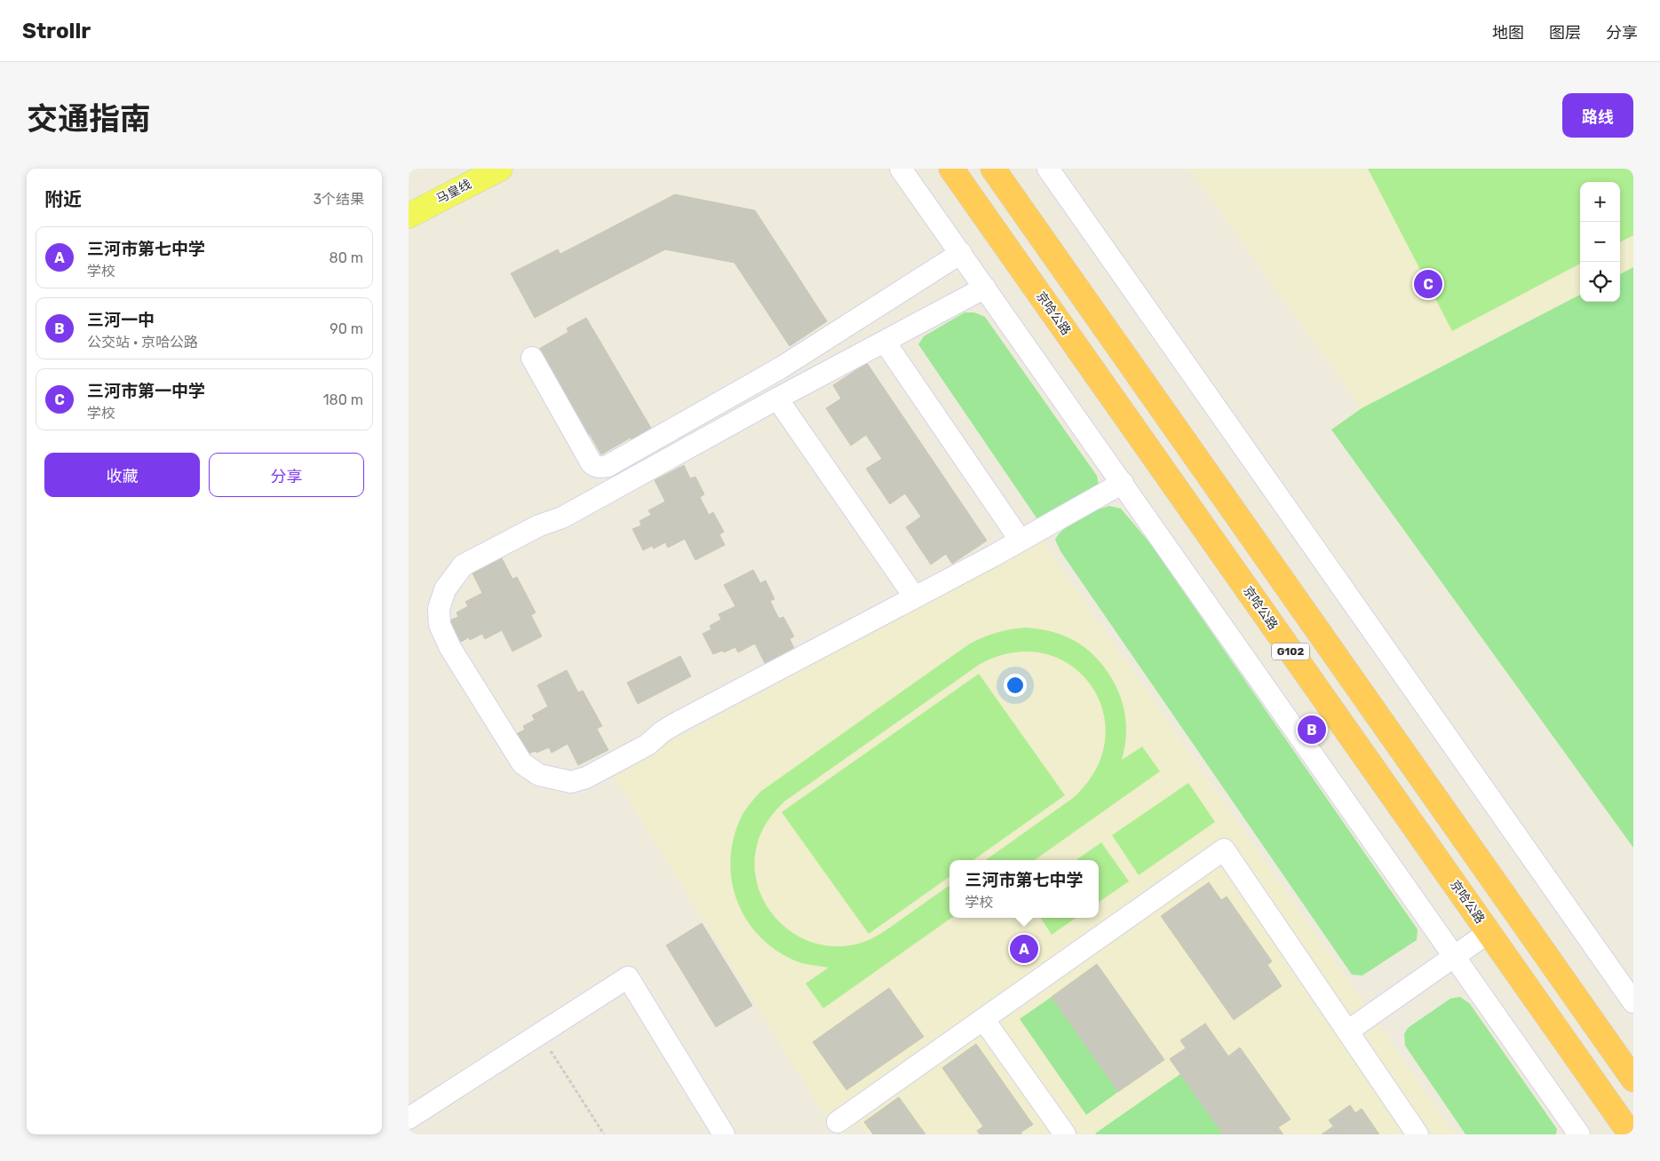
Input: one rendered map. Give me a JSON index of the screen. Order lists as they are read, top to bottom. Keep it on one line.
{"streets":{"highway":["京哈公路","G102"],"main road":["马皇线"]},"page":{"header":"Strollr","nav":["地图","图层","分享"],"title":"交通指南","buttons":["路线",["收藏","分享"]],"heading":["附近","3个结果"],"map_buttons":["+","−"],"list":[{"mark":"A","name":"三河市第七中学","note":"学校","value":"80 m"},{"mark":"B","name":"三河一中","note":"公交站 · 京哈公路","value":"90 m"},{"mark":"C","name":"三河市第一中学","note":"学校","value":"180 m"}],"pins":["C","B","A"],"popup":["三河市第七中学","学校"]}}
